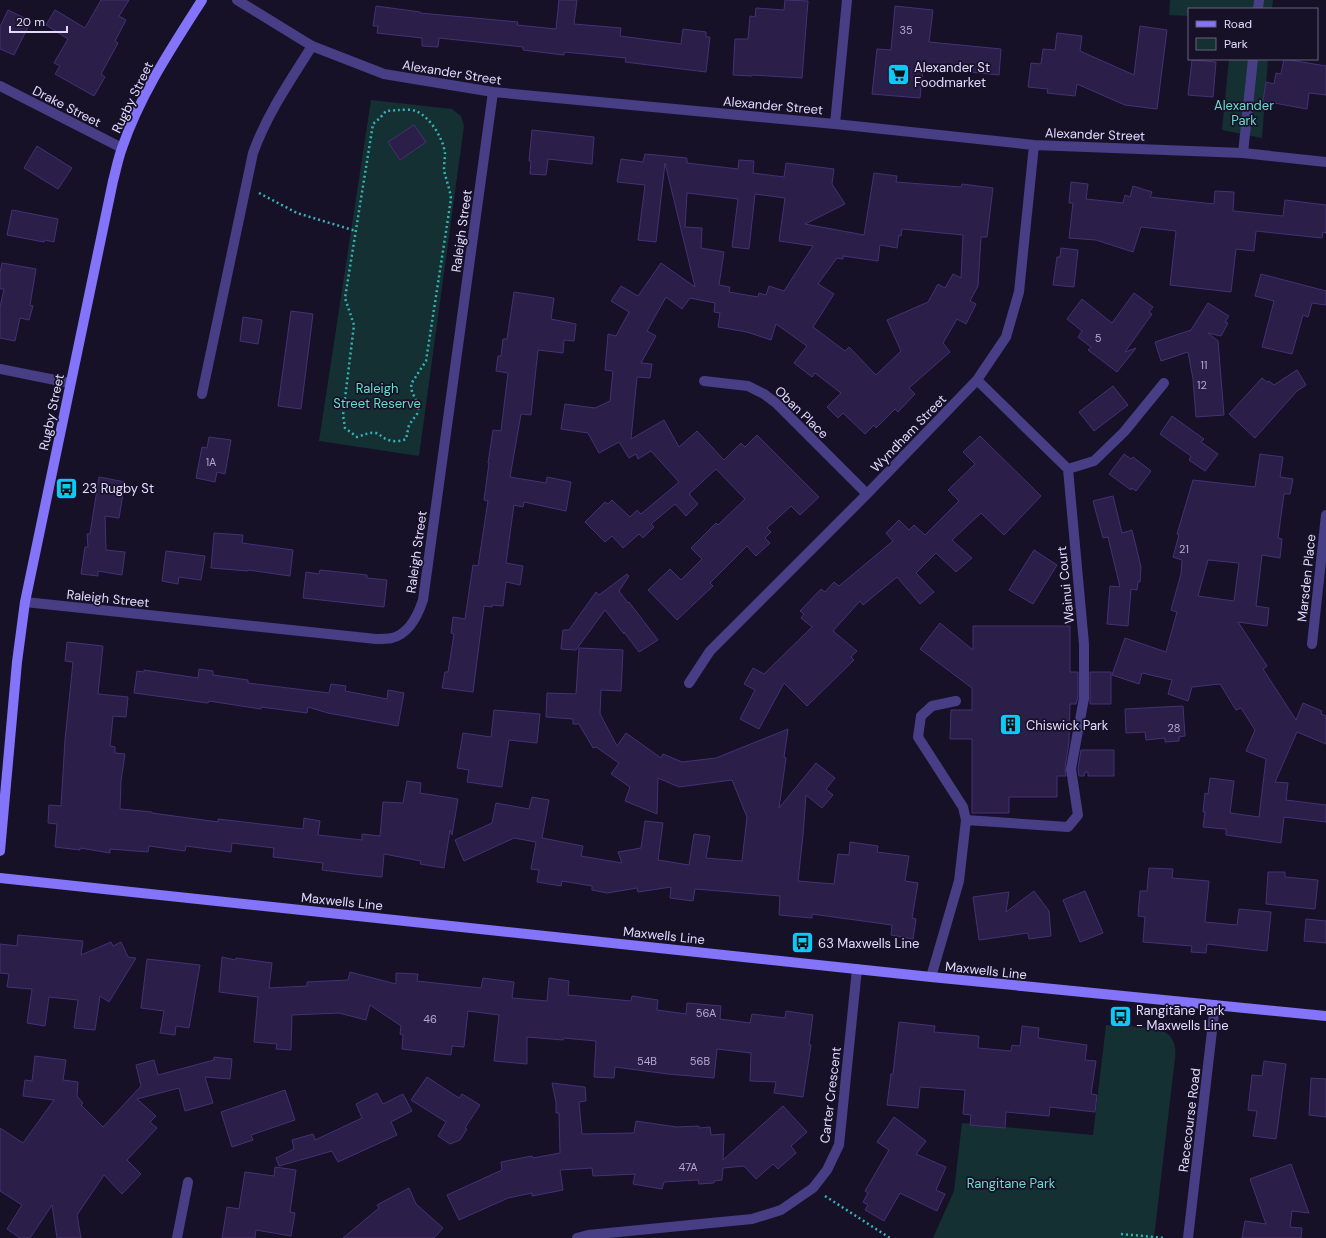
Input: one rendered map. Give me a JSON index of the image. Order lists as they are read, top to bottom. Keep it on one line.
{"streets":{"main road":["Rugby Street","Maxwells Line"],"street":["Alexander Street","Drake Street","Raleigh Street","Oban Place","Wyndham Street","Marsden Place","Wainui Court","Carter Crescent","Racecourse Road"]},"crossings":[["Alexander Street","Raleigh Street"],["Alexander Street","Wyndham Street"],["Rugby Street","Drake Street"],["Rugby Street","Raleigh Street"],["Oban Place","Wyndham Street"],["Maxwells Line","Carter Crescent"],["Maxwells Line","Racecourse Road"]],"parks":["Alexander Park","Raleigh Street Reserve","Rangitane Park"],"places":{"supermarket":["Alexander St Foodmarket"],"bus stop":["23 Rugby St","63 Maxwells Line","Rangitāne Park - Maxwells Line"],"building":["Chiswick Park"]},"house_numbers":["35","5","11","12","1A","21","28","56A","46","54B","56B","47A"],"legend":["Road","Park"],"scale_bar":"20 m"}
